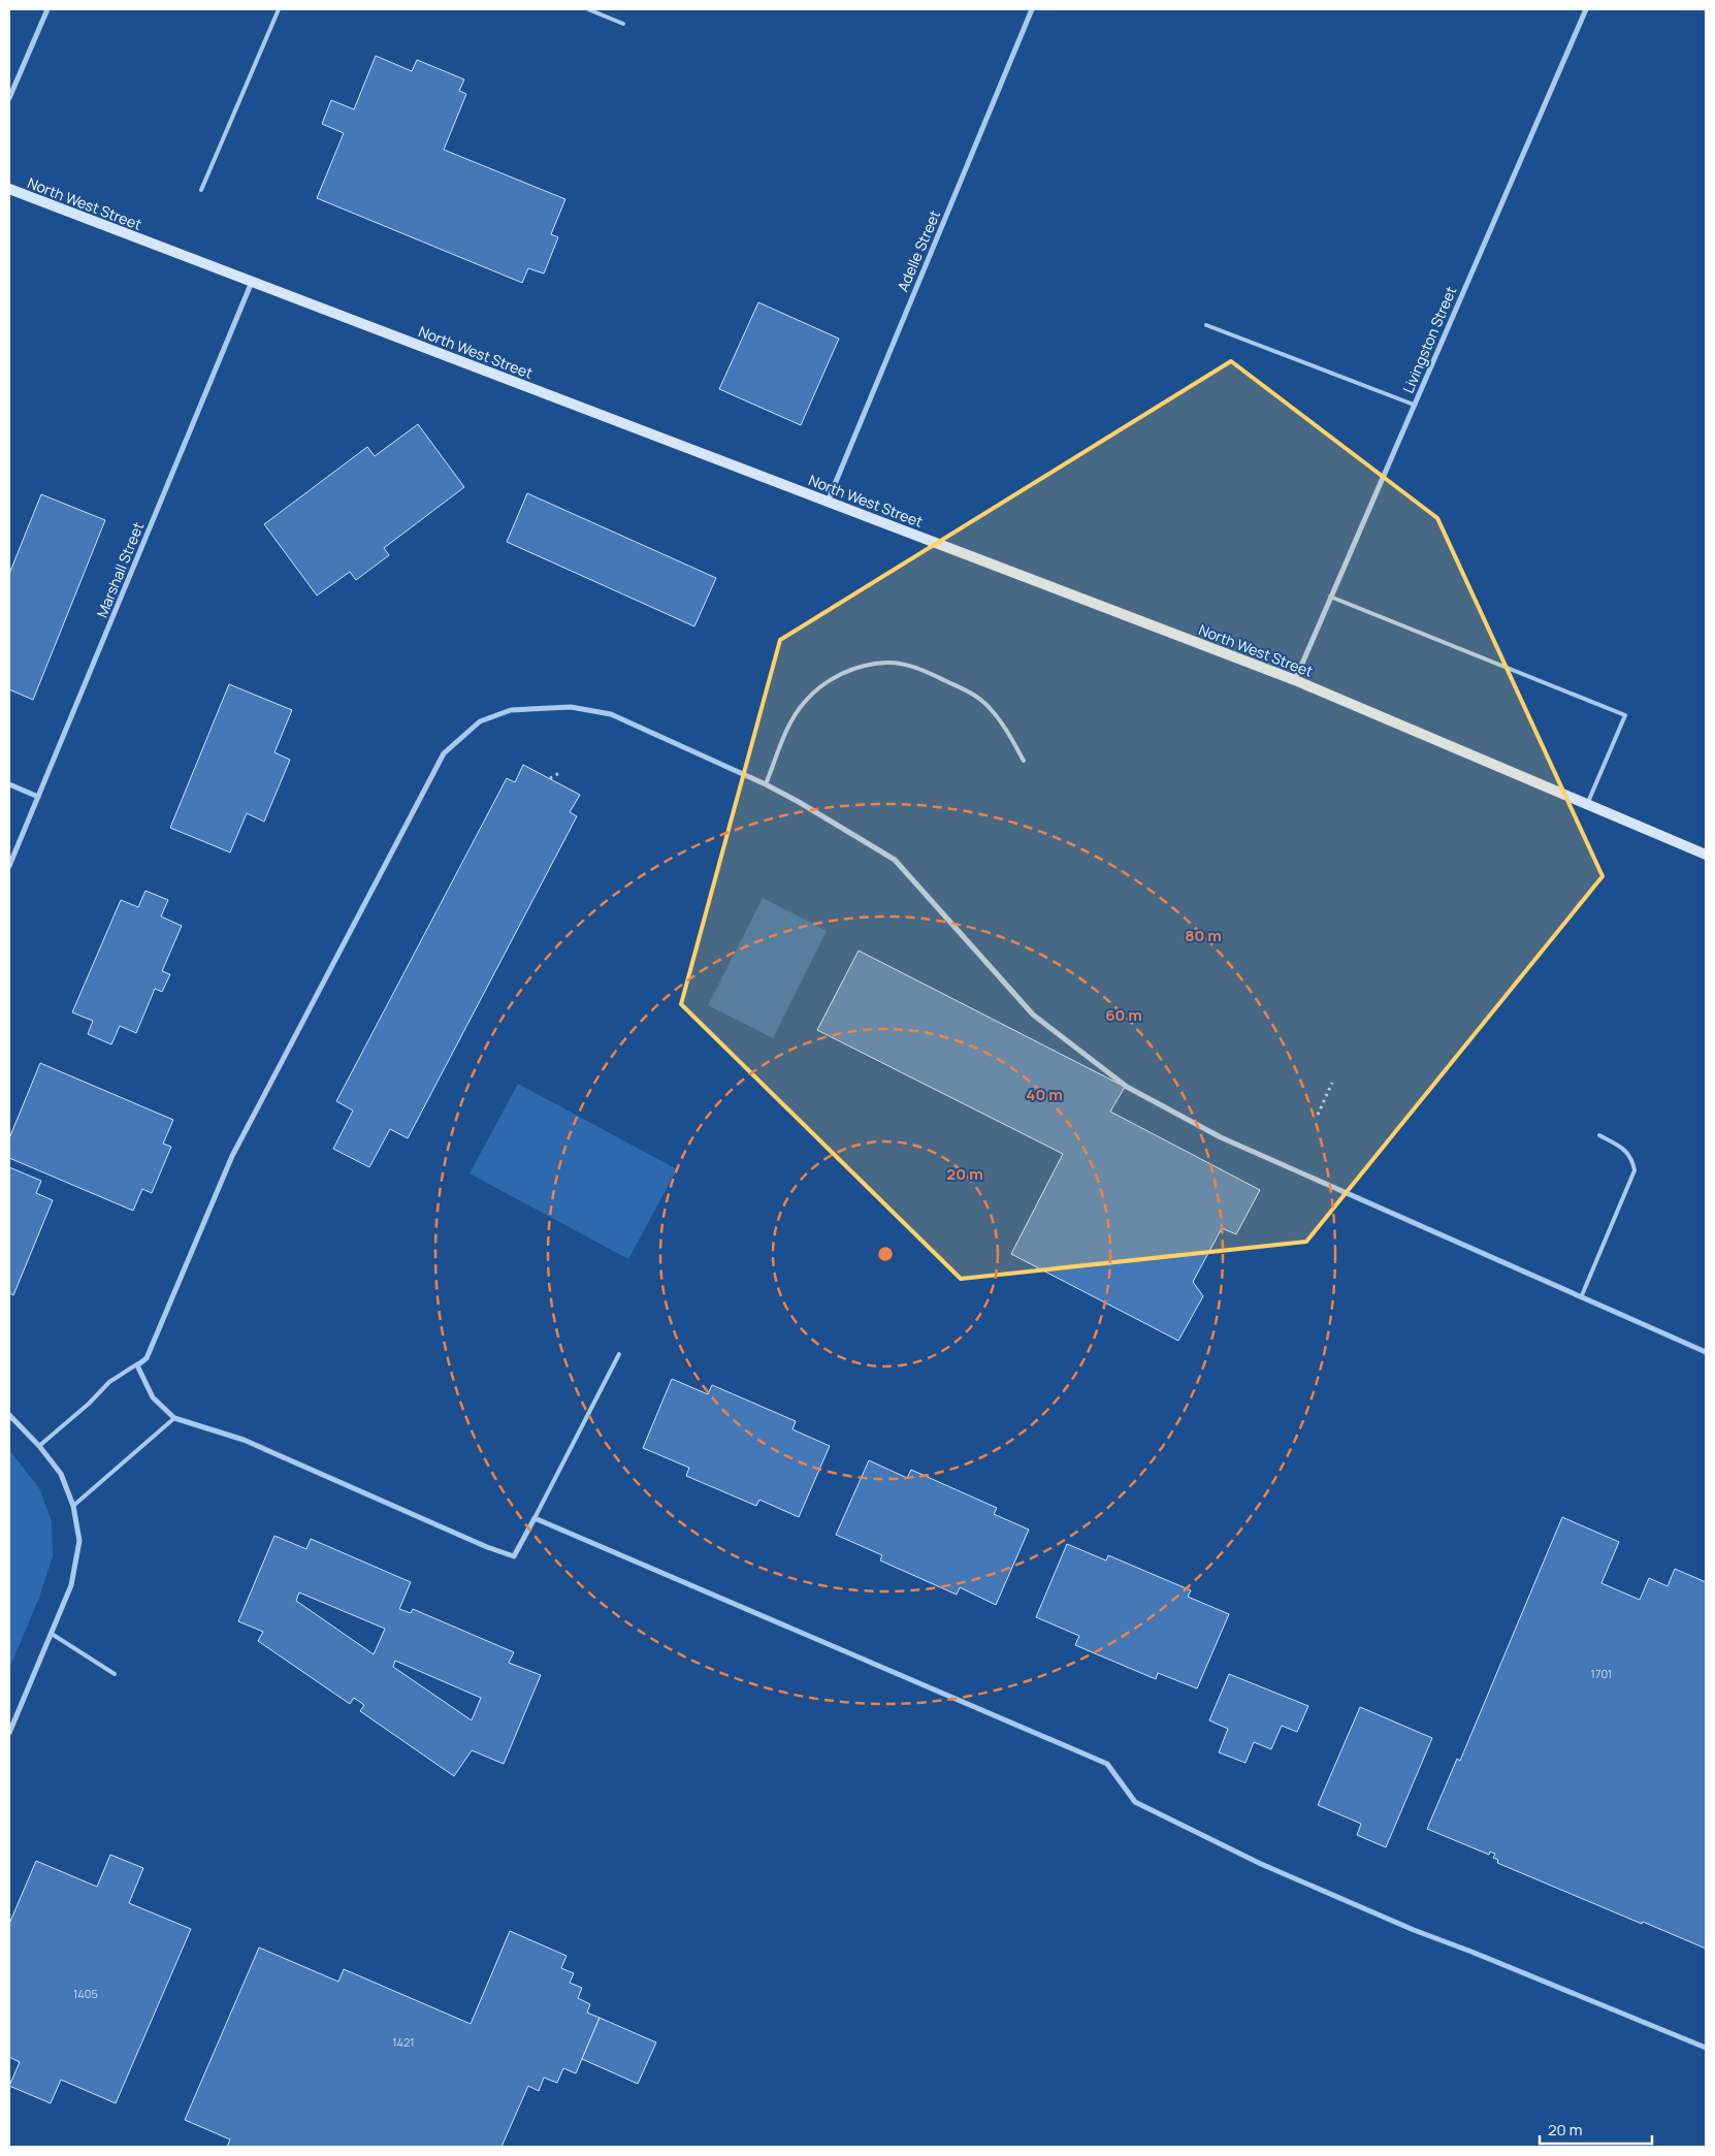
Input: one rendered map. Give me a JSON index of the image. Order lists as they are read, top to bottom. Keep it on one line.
{"streets":{"street":["North West Street","Adelle Street","Livingston Street","Marshall Street"]},"crossings":[["North West Street","Adelle Street"],["North West Street","Livingston Street"],["North West Street","Marshall Street"]],"house_numbers":["1701","1405","1421"],"scale_bar":"20 m","rings":["80 m","60 m","40 m","20 m"]}
